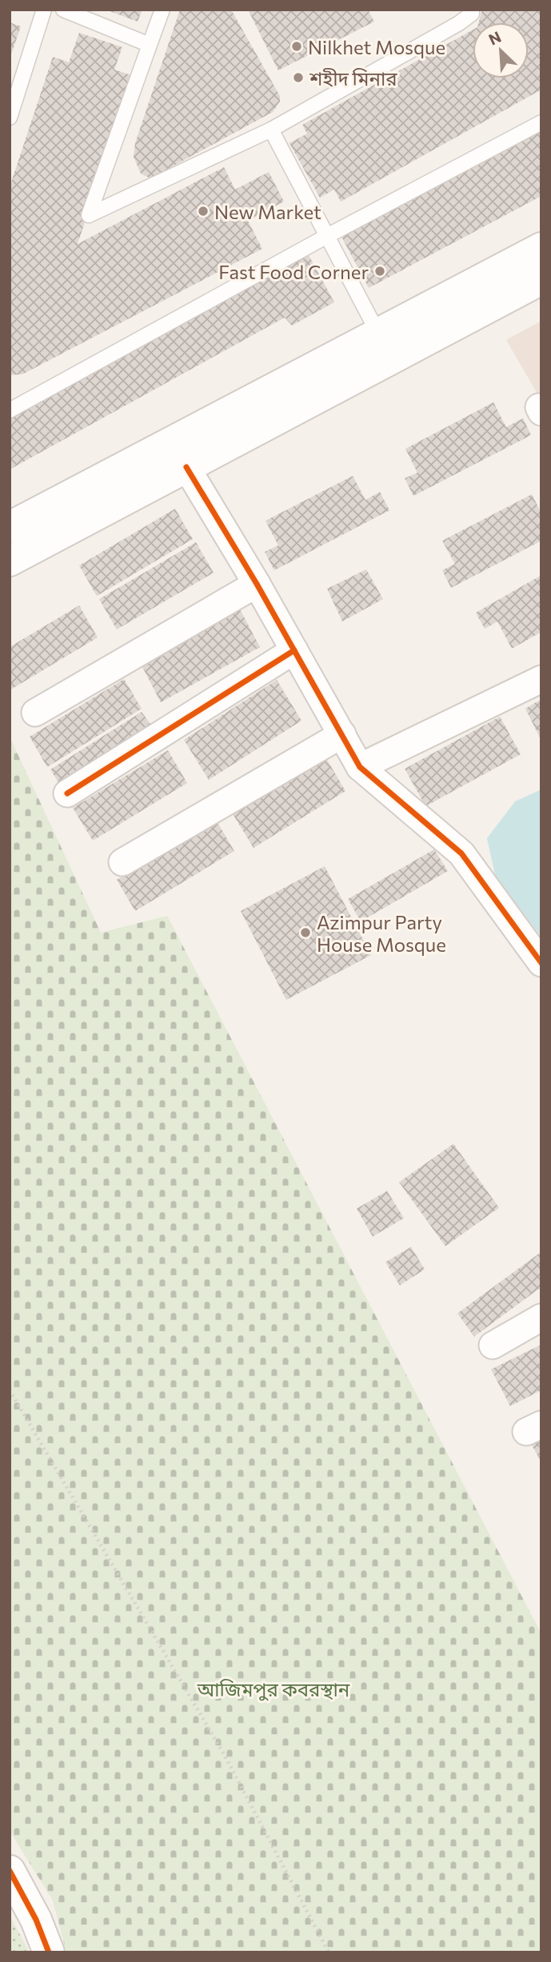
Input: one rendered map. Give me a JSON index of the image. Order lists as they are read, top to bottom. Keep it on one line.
{"parks":["আজিমপুর কবরস্থান"],"places":["Nilkhet Mosque","শহীদ মিনার","New Market","Fast Food Corner","Azimpur Party House Mosque"],"north":"top left"}
